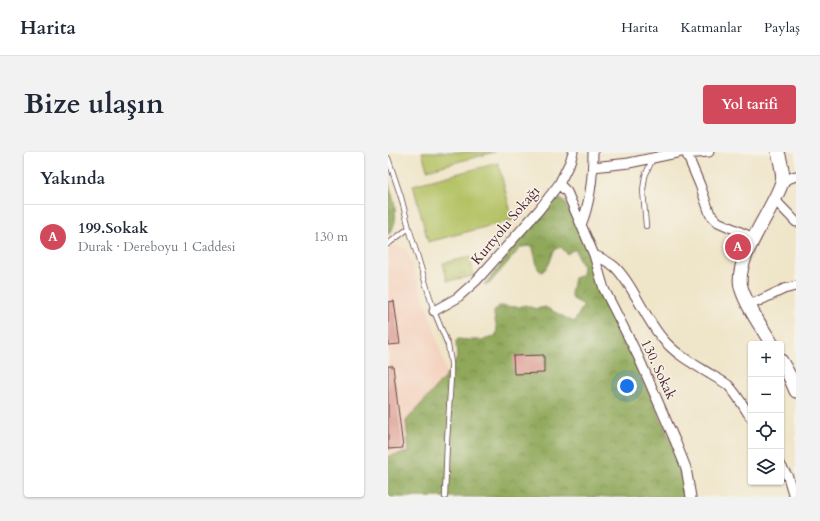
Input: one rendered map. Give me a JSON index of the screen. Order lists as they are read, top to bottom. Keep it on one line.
{"streets":{"street":["Kurtyolu Sokağı","130. Sokak"]},"crossings":[["Kurtyolu Sokağı","130. Sokak"]],"page":{"header":"Harita","nav":["Harita","Katmanlar","Paylaş"],"title":"Bize ulaşın","buttons":"Yol tarifi","heading":"Yakında","list":[{"mark":"A","name":"199.Sokak","note":"Durak · Dereboyu 1 Caddesi","value":"130 m"}],"pins":"A","map_buttons":["+","−"]}}
